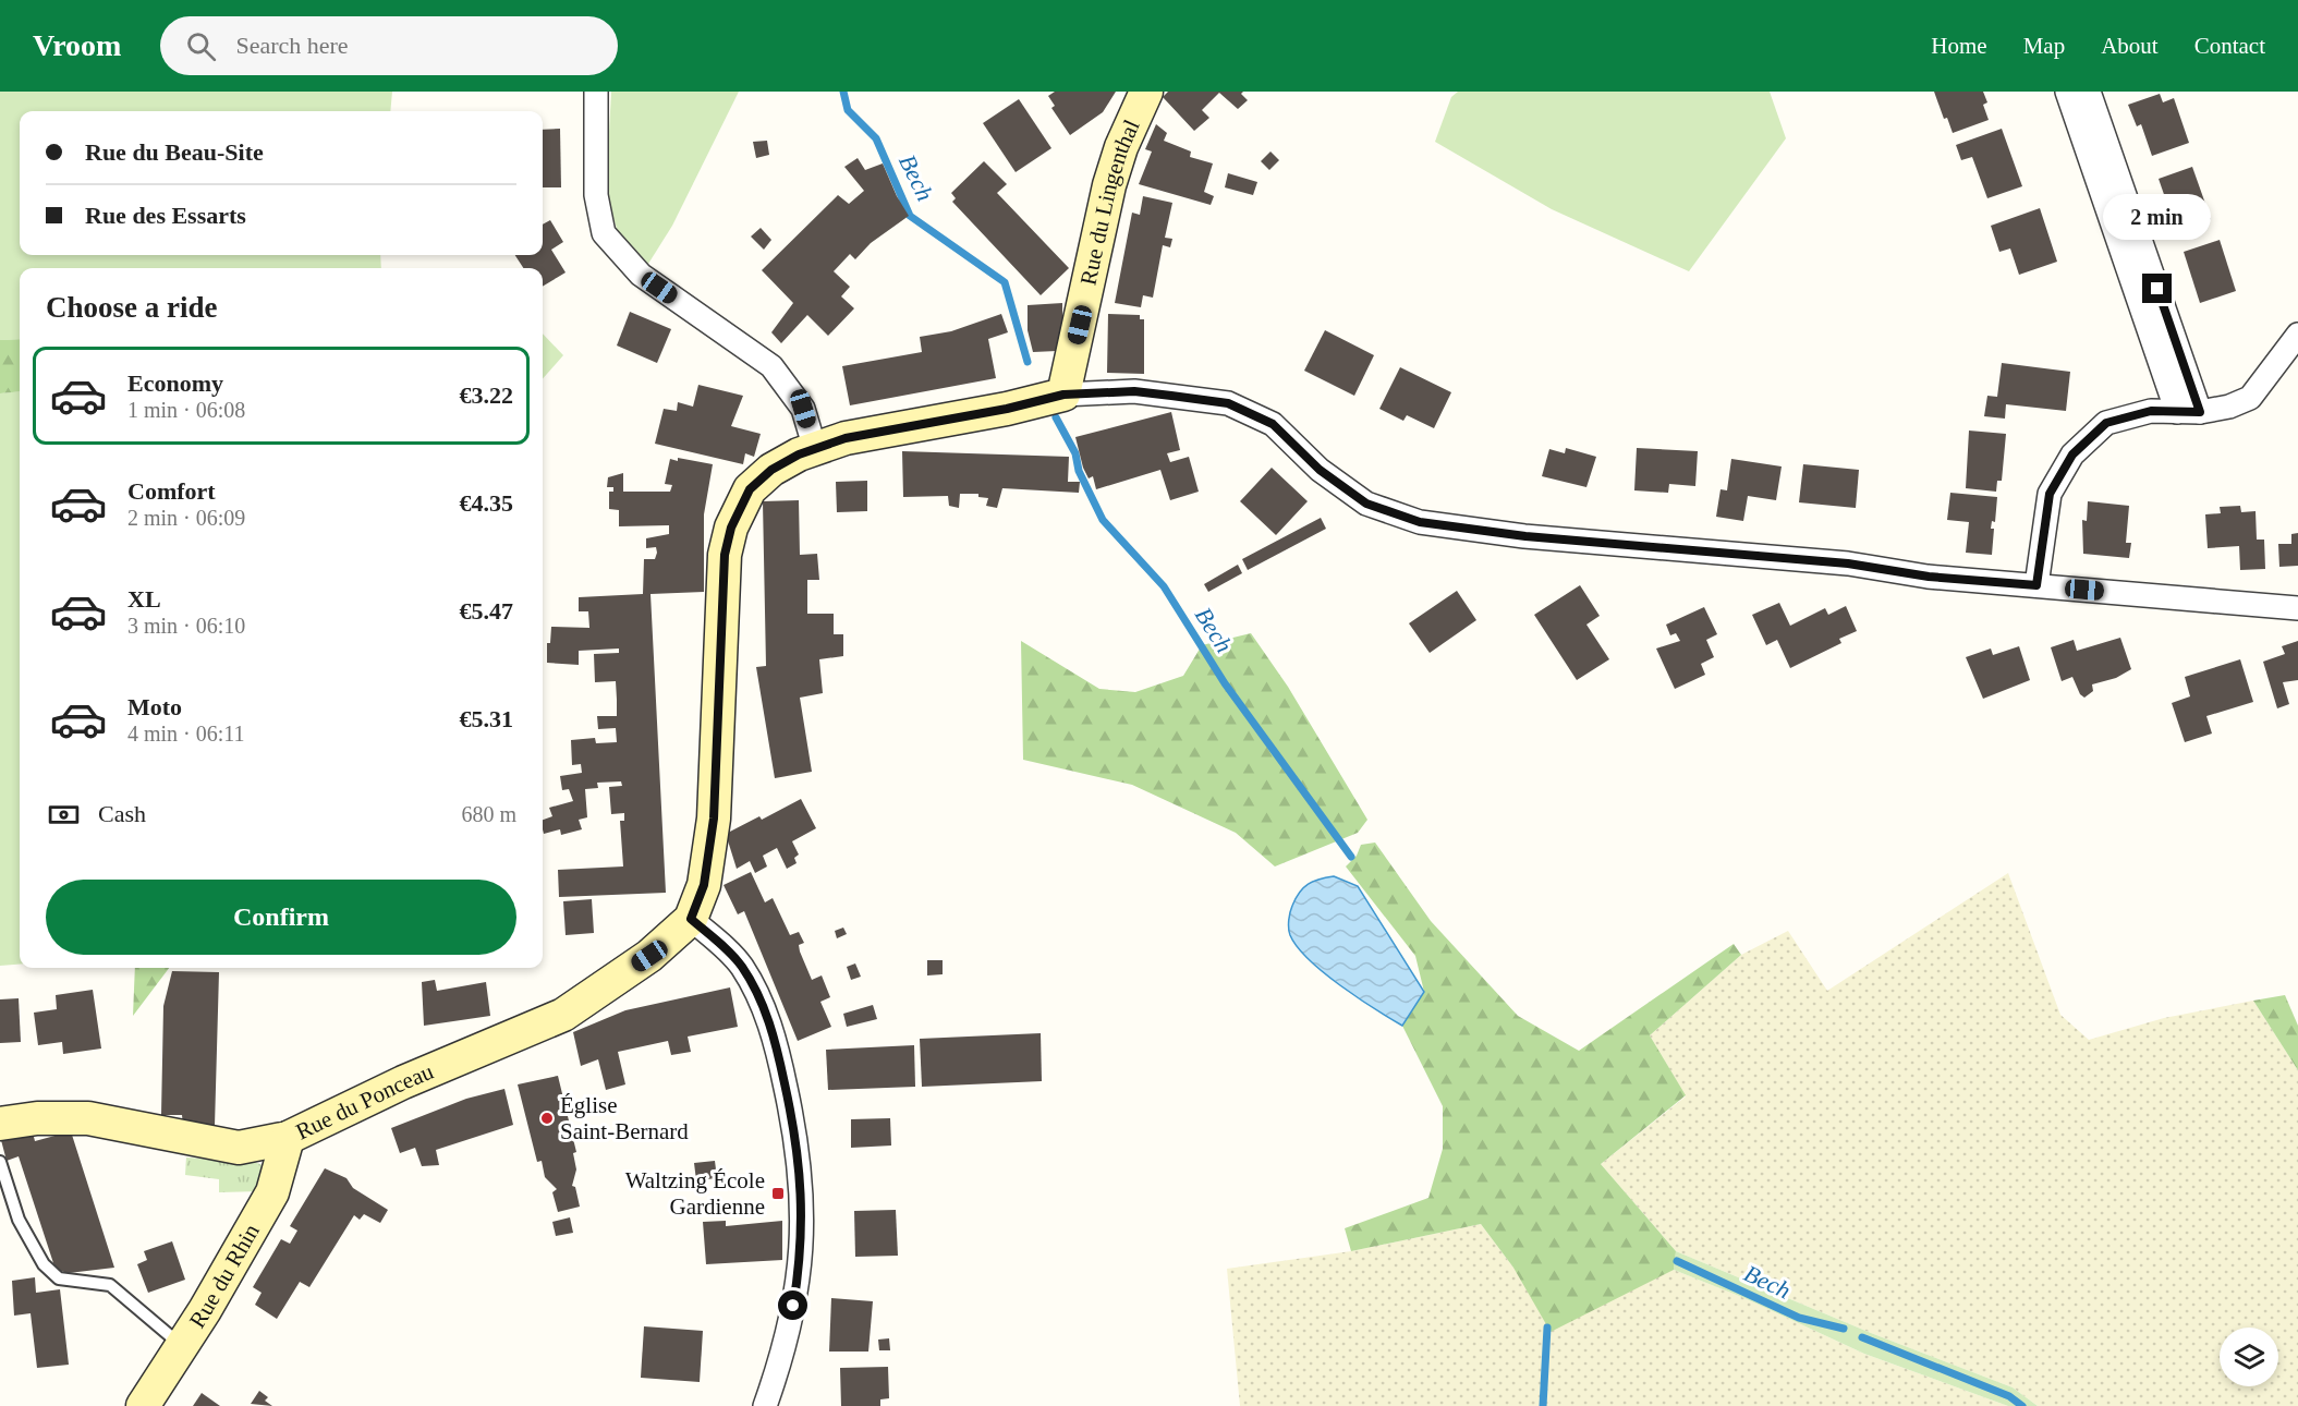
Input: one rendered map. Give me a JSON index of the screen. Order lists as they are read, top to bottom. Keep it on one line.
{"streets":{"street":["Rue du Lingenthal","Rue du Ponceau","Rue du Rhin"]},"crossings":[["Rue du Ponceau","Rue du Rhin"]],"water":["Bech"],"places":{"other":["Église Saint-Bernard"],"transit":["Waltzing École Gardienne"]},"page":{"header":"Vroom","search":"Search here","nav":["Home","Map","About","Contact"],"banner":["Rue du Beau-Site","Rue des Essarts"],"bubble":"2 min","heading":"Choose a ride","list":[{"name":"Economy","note":"1 min · 06:08","value":"€3.22"},{"name":"Comfort","note":"2 min · 06:09","value":"€4.35"},{"name":"XL","note":"3 min · 06:10","value":"€5.47"},{"name":"Moto","note":"4 min · 06:11","value":"€5.31"}],"pay":["Cash","680 m"],"buttons":"Confirm"}}
